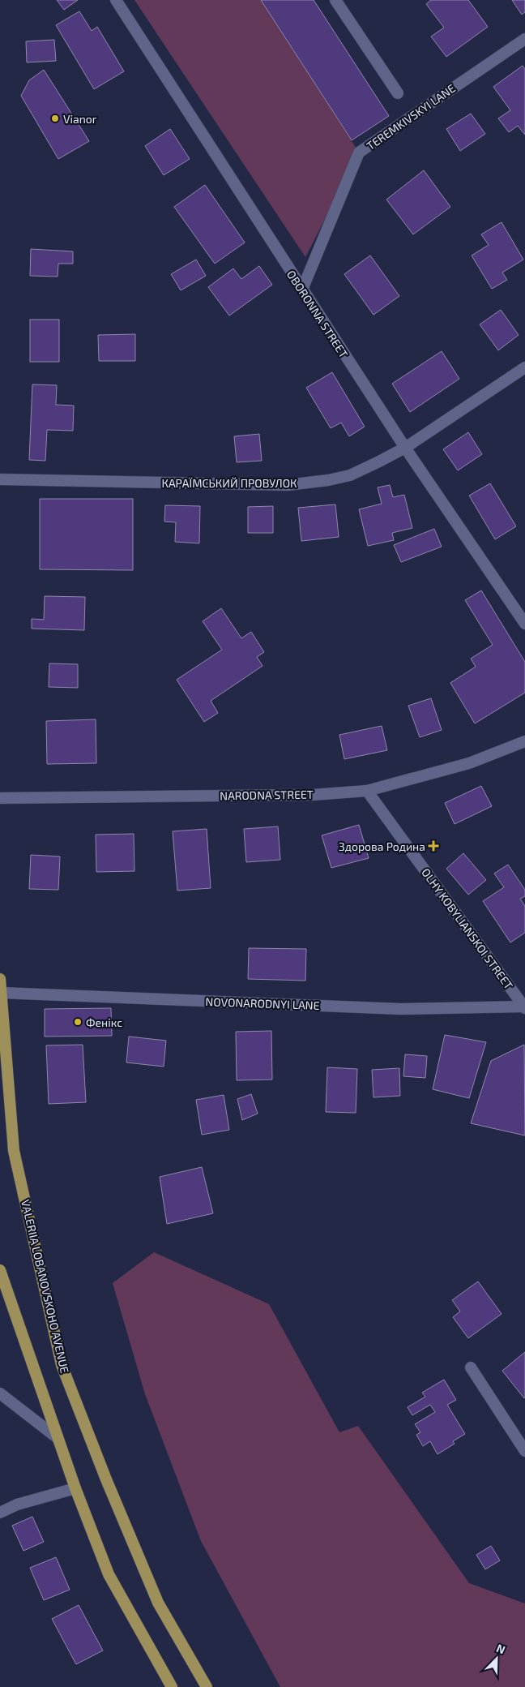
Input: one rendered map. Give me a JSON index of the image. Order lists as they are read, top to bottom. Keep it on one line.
{"streets":{"main road":["VALERIIA LOBANOVSKOHO AVENUE"],"street":["TEREMKIVSKYI LANE","OBORONNA STREET","КАРАЇМСЬКИЙ ПРОВУЛОК","NARODNA STREET","OLHY KOBYLIANSKOI STREET","NOVONARODNYI LANE"]},"crossings":[["TEREMKIVSKYI LANE","OBORONNA STREET"],["OBORONNA STREET","КАРАЇМСЬКИЙ ПРОВУЛОК"],["NARODNA STREET","OLHY KOBYLIANSKOI STREET"],["OLHY KOBYLIANSKOI STREET","NOVONARODNYI LANE"],["NOVONARODNYI LANE","VALERIIA LOBANOVSKOHO AVENUE"]],"places":{"other":["Vianor","Фенікс"],"health":["Здорова Родина"]},"north":"top right"}
